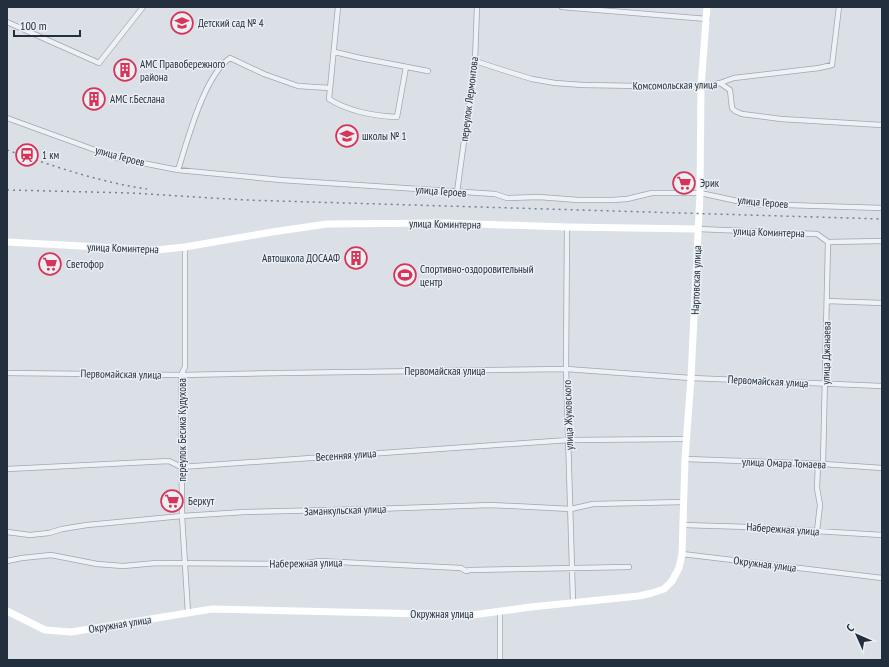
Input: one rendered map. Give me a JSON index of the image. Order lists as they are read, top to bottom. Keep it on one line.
{"streets":{"street":["Комсомольская улица","переулок Лермонтова","улица Героев","улица Коминтерна","Нартовская улица","улица Джанаева","Первомайская улица","улица Жуковского","переулок Бесика Кудухова","Весенняя улица","улица Омара Томаева","Заманкульская улица","Набережная улица","Окружная улица"]},"crossings":[["Комсомольская улица","переулок Лермонтова"],["Комсомольская улица","Нартовская улица"],["переулок Лермонтова","улица Героев"],["улица Героев","Нартовская улица"],["улица Коминтерна","Нартовская улица"],["улица Коминтерна","улица Джанаева"],["улица Коминтерна","улица Жуковского"],["улица Коминтерна","переулок Бесика Кудухова"],["Нартовская улица","Первомайская улица"],["Нартовская улица","Весенняя улица"],["Нартовская улица","улица Омара Томаева"],["Нартовская улица","Заманкульская улица"],["Нартовская улица","Набережная улица"],["Нартовская улица","Окружная улица"],["улица Джанаева","Первомайская улица"],["улица Джанаева","улица Омара Томаева"],["улица Джанаева","Набережная улица"],["Первомайская улица","улица Жуковского"],["Первомайская улица","переулок Бесика Кудухова"],["улица Жуковского","Весенняя улица"],["улица Жуковского","Заманкульская улица"],["улица Жуковского","Набережная улица"],["улица Жуковского","Окружная улица"],["переулок Бесика Кудухова","Весенняя улица"],["переулок Бесика Кудухова","Заманкульская улица"],["переулок Бесика Кудухова","Набережная улица"],["переулок Бесика Кудухова","Окружная улица"]],"places":{"school or university":["Детский сад № 4","школы № 1"],"building":["АМС Правобережного района","АМС г.Беслана","Автошкола ДОСААФ"],"station":["1 км"],"supermarket":["Эрик","Светофор","Беркут"],"sports":["Спортивно-оздоровительный центр"]},"scale_bar":"100 m","north":"top left"}
